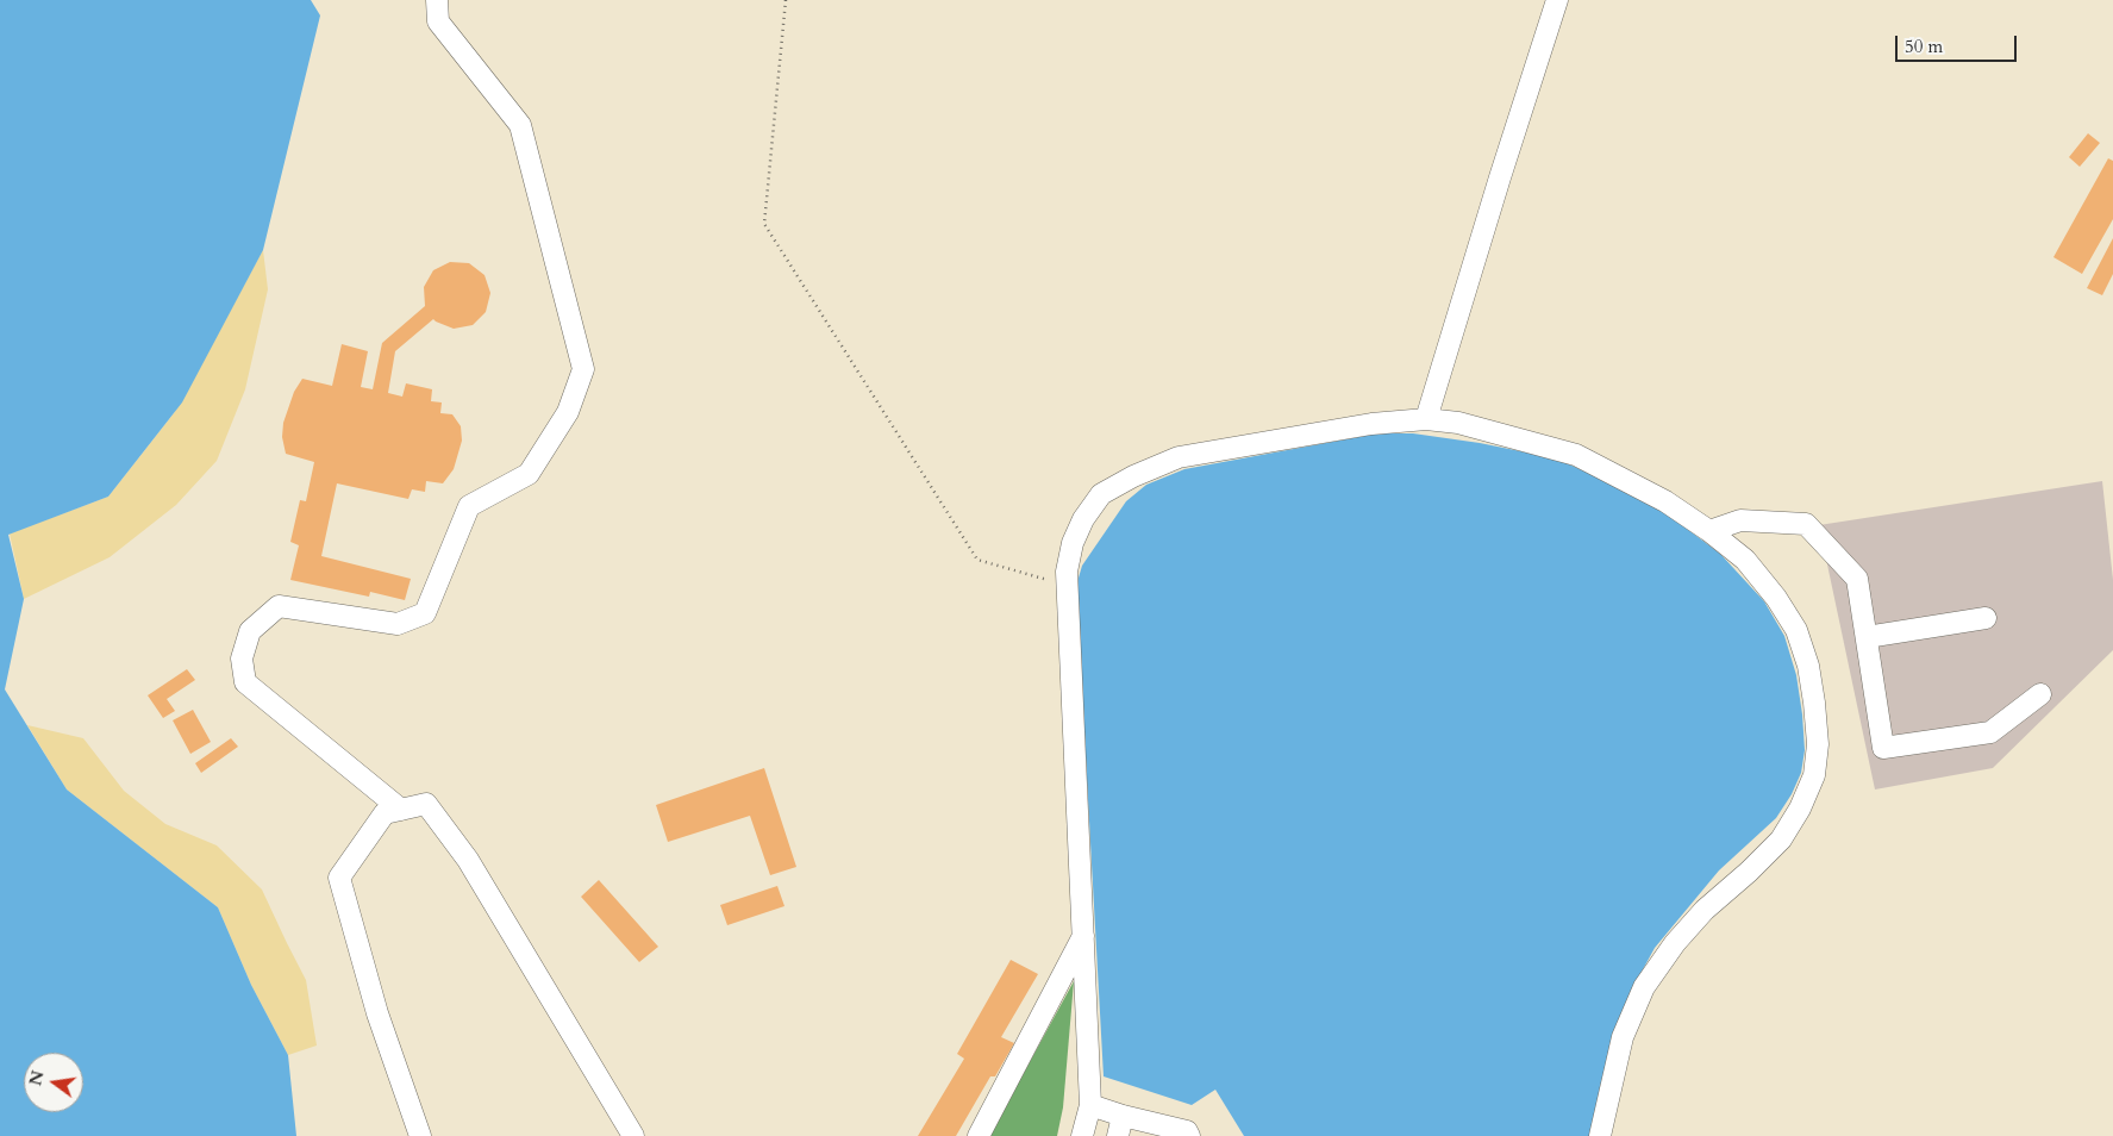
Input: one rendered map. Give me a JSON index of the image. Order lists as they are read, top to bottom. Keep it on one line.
{"scale_bar":"50 m","north":"left"}
